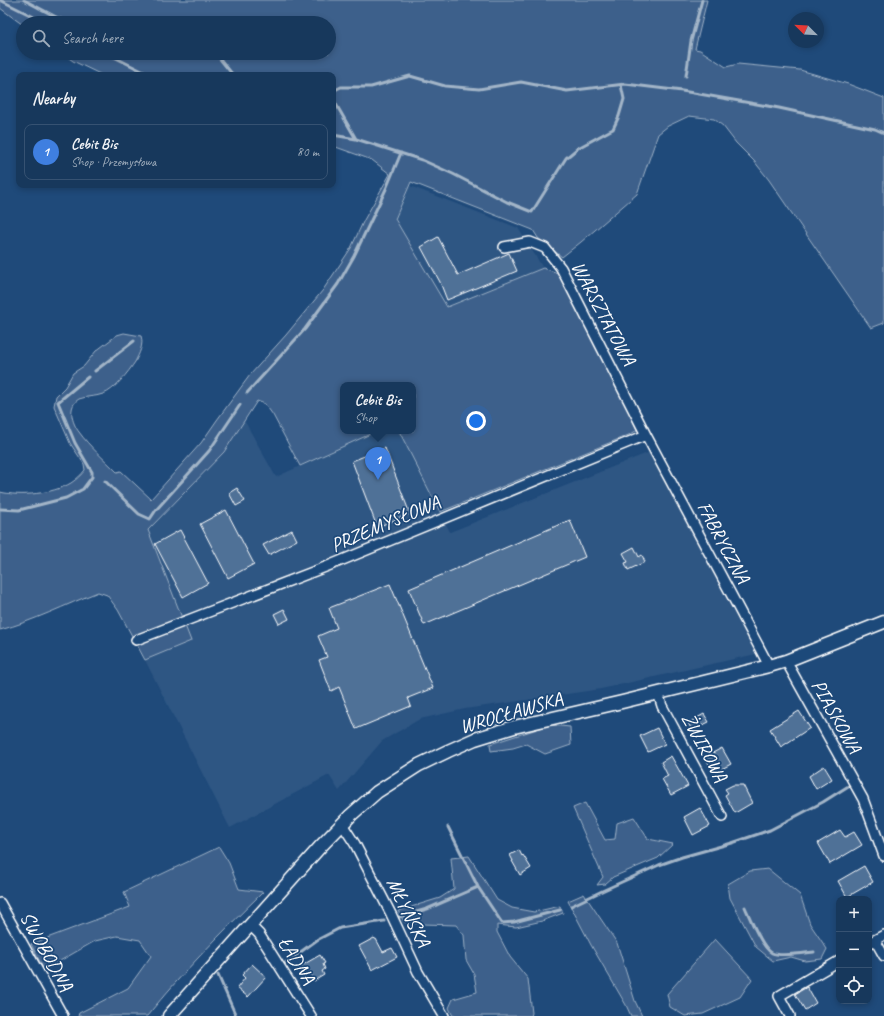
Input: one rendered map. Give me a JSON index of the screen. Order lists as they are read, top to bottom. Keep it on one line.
{"streets":{"main road":["WROCŁAWSKA"],"street":["WARSZTATOWA","PRZEMYSŁOWA","FABRYCZNA","PIASKOWA","ŻWIROWA","MŁYŃSKA","SWOBODNA","ŁADNA"]},"crossings":[["WARSZTATOWA","PRZEMYSŁOWA"],["WARSZTATOWA","FABRYCZNA"],["PRZEMYSŁOWA","FABRYCZNA"],["FABRYCZNA","WROCŁAWSKA"],["WROCŁAWSKA","PIASKOWA"],["WROCŁAWSKA","ŻWIROWA"],["WROCŁAWSKA","MŁYŃSKA"],["WROCŁAWSKA","ŁADNA"]],"north":"top left","page":{"search":"Search here","heading":"Nearby","list":[{"mark":"1","name":"Cebit Bis","note":"Shop · Przemysłowa","value":"80 m"}],"popup":["Cebit Bis","Shop"],"pins":"1","map_buttons":["+","−"]}}
